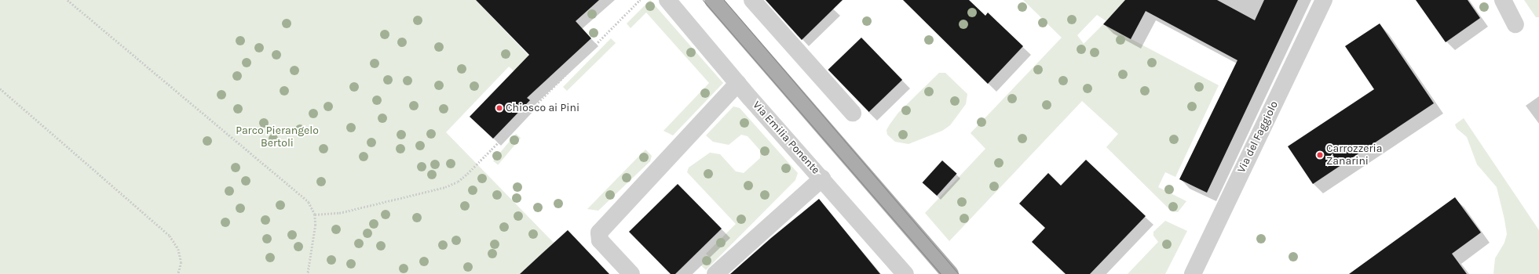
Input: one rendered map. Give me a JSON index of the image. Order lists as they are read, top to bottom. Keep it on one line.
{"streets":{"street":["Via del Faggiolo","Via Emilia Ponente"]},"parks":["Parco Pierangelo Bertoli"],"places":["Chiosco ai Pini","Carrozzeria Zanarini"]}
